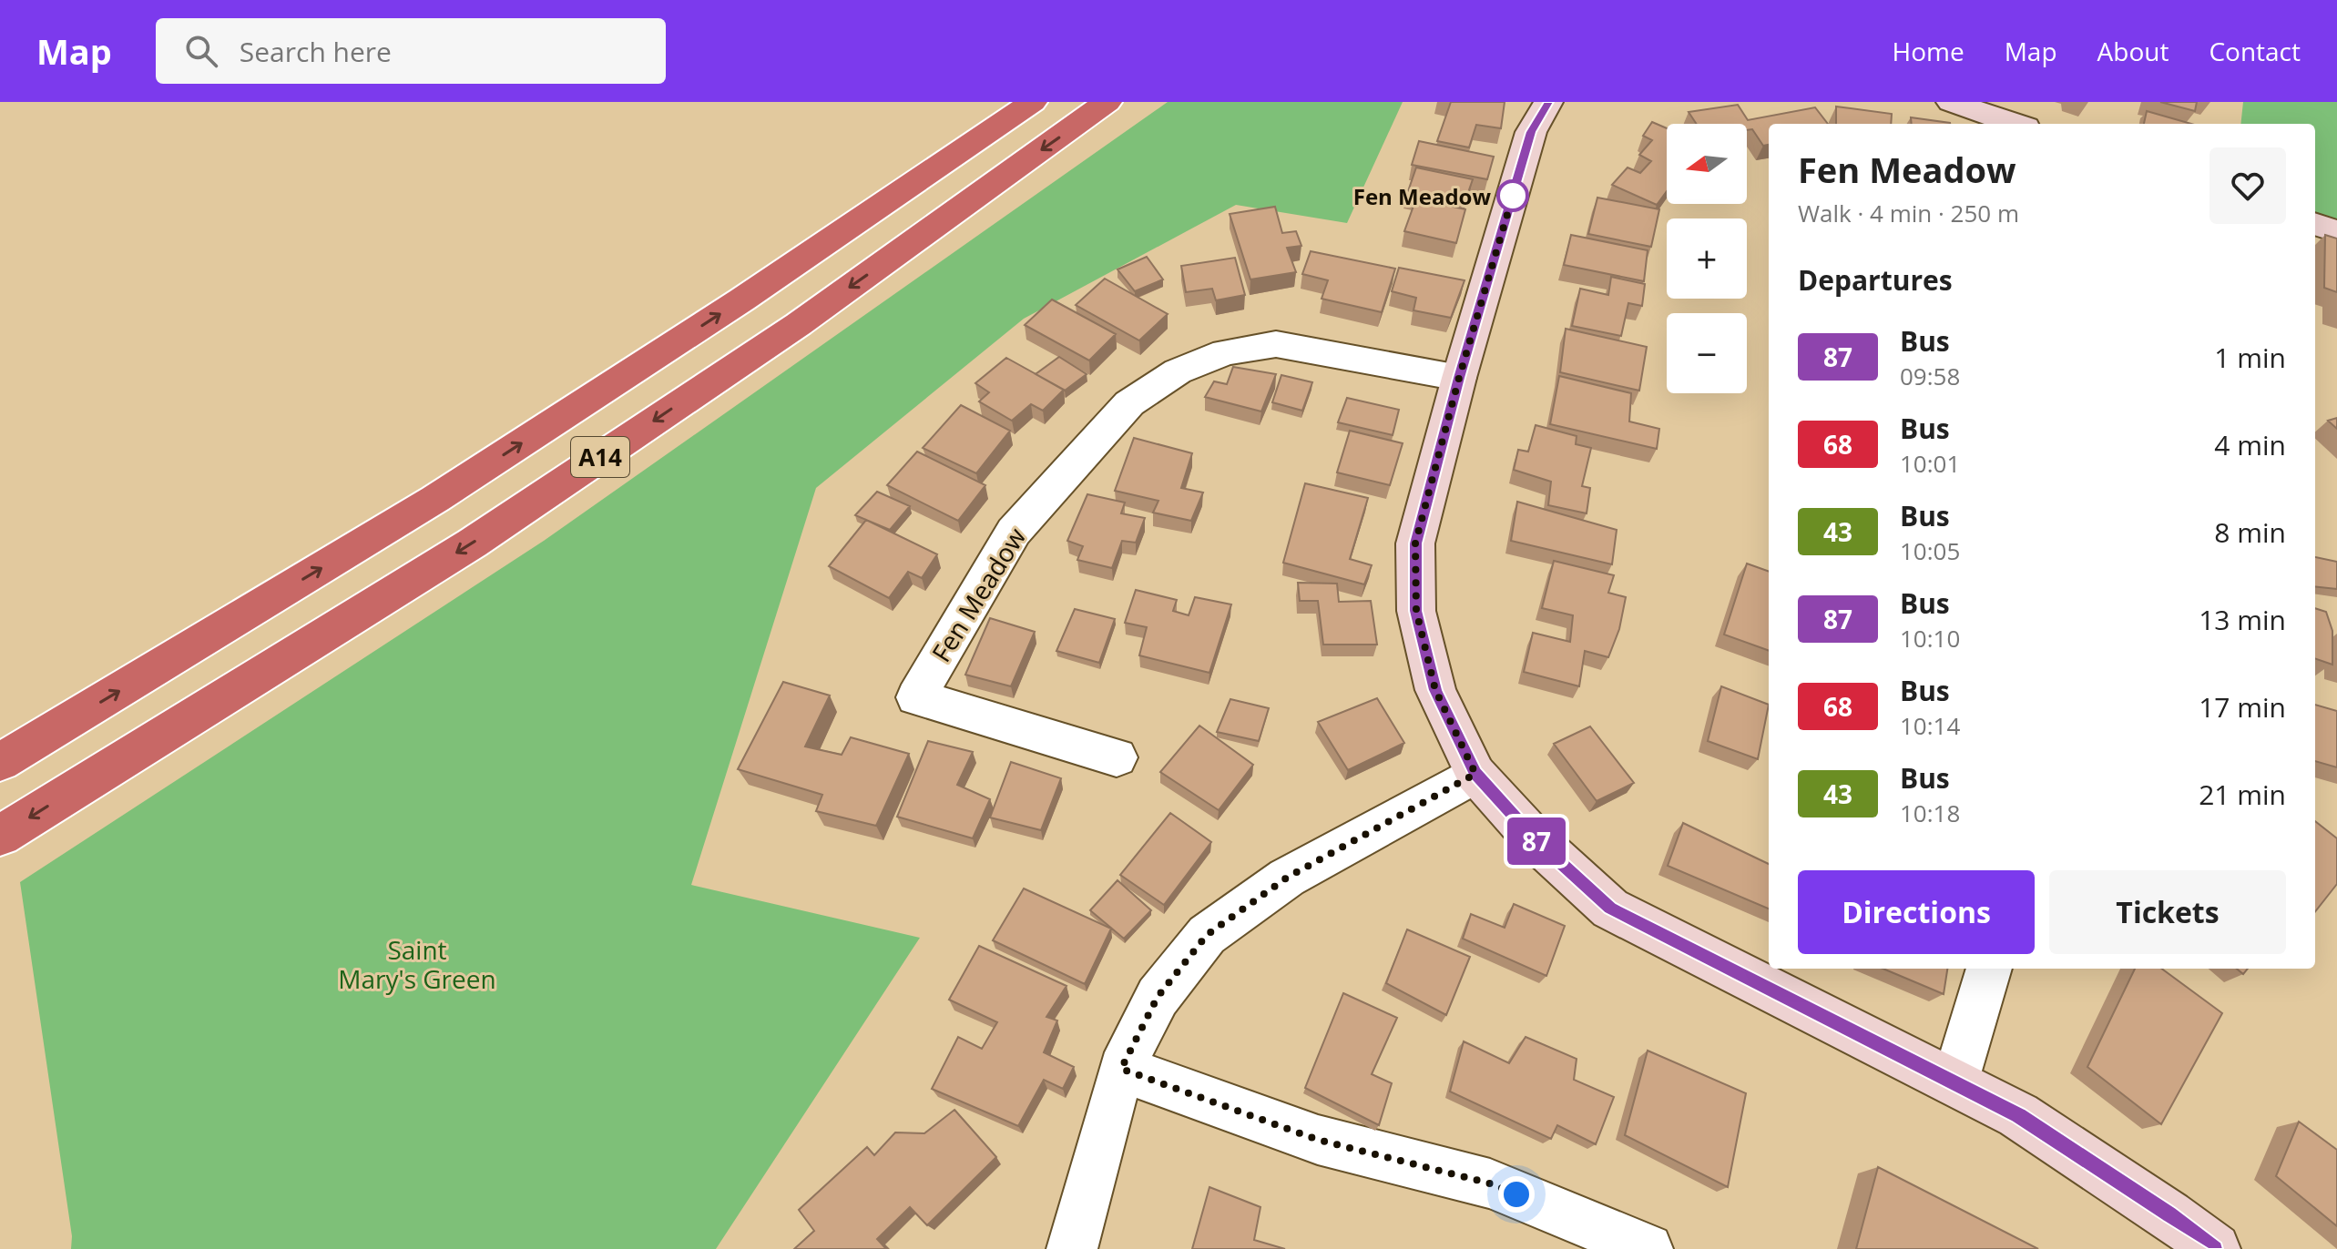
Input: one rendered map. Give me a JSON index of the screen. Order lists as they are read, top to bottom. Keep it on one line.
{"streets":{"highway":["A14"],"street":["Fen Meadow"]},"parks":["Saint Mary's Green"],"places":["Fen Meadow"],"lines":["bus line 87"],"north":"left","page":{"header":"Map","search":"Search here","nav":["Home","Map","About","Contact"],"on_map":"87","map_buttons":["+","−"],"heading":[["Fen Meadow","Walk · 4 min · 250 m"],"Departures"],"list":[{"mark":"87","name":"Bus","note":"09:58","value":"1 min"},{"mark":"68","name":"Bus","note":"10:01","value":"4 min"},{"mark":"43","name":"Bus","note":"10:05","value":"8 min"},{"mark":"87","name":"Bus","note":"10:10","value":"13 min"},{"mark":"68","name":"Bus","note":"10:14","value":"17 min"},{"mark":"43","name":"Bus","note":"10:18","value":"21 min"}],"buttons":["Directions","Tickets"]}}
